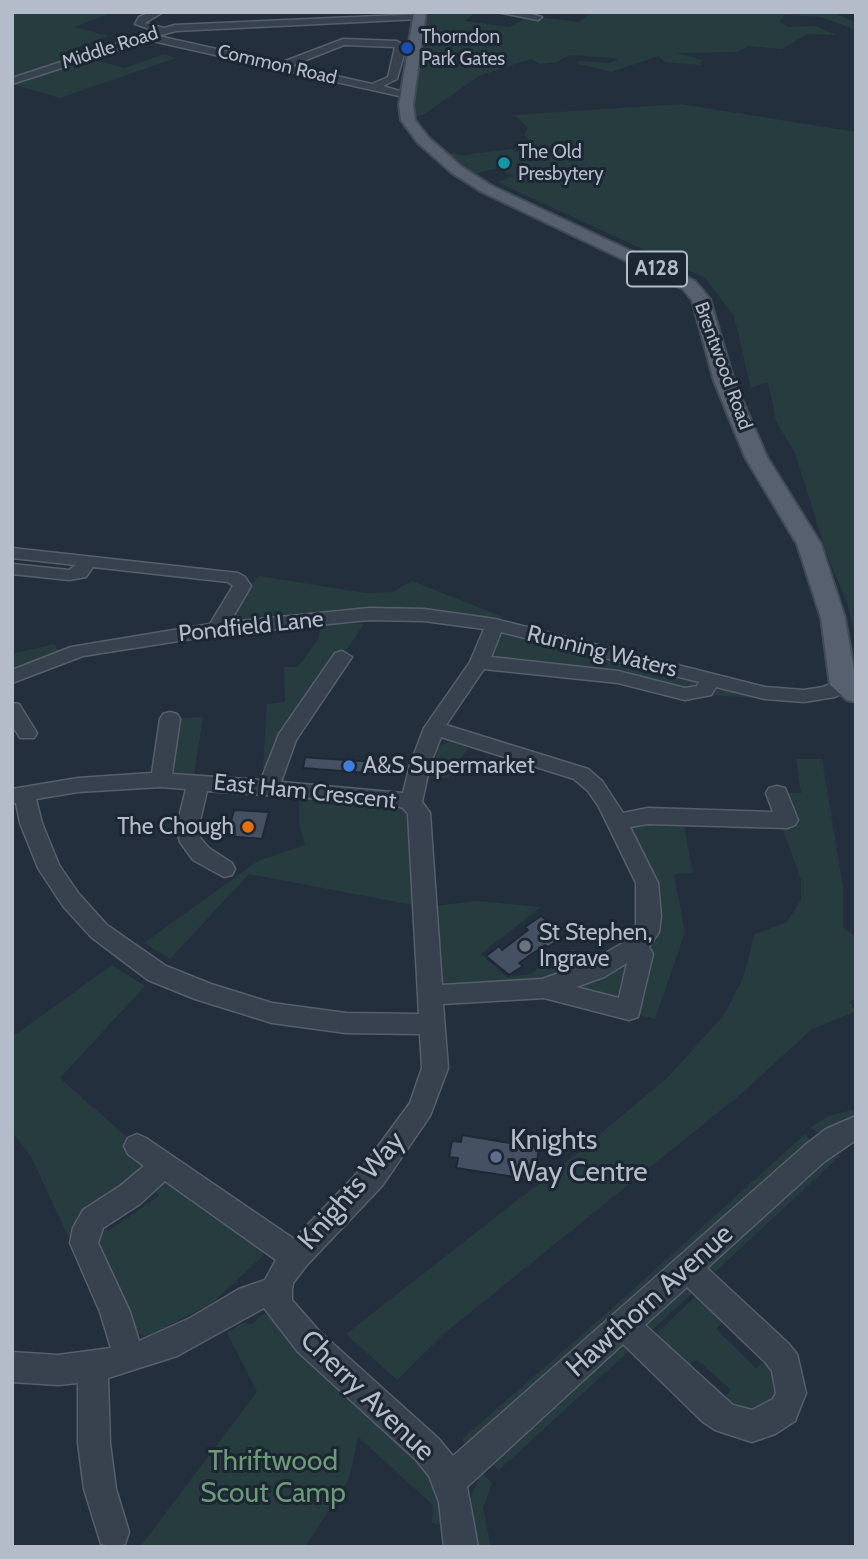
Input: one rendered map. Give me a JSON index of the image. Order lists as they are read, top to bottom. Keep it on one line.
{"streets":{"main road":["A128","Brentwood Road"],"street":["Middle Road","Common Road","Pondfield Lane","Running Waters","East Ham Crescent","Knights Way","Hawthorn Avenue","Cherry Avenue"]},"crossings":[["Middle Road","Common Road"],["Middle Road","Brentwood Road"],["Common Road","Brentwood Road"],["Brentwood Road","Running Waters"],["Pondfield Lane","Running Waters"],["Pondfield Lane","Knights Way"],["Running Waters","Knights Way"],["East Ham Crescent","Knights Way"],["Knights Way","Cherry Avenue"],["Hawthorn Avenue","Cherry Avenue"]],"parks":["Thriftwood Scout Camp"],"places":["Thorndon Park Gates","The Old Presbytery","A&S Supermarket","The Chough","St Stephen, Ingrave","Knights Way Centre"]}
